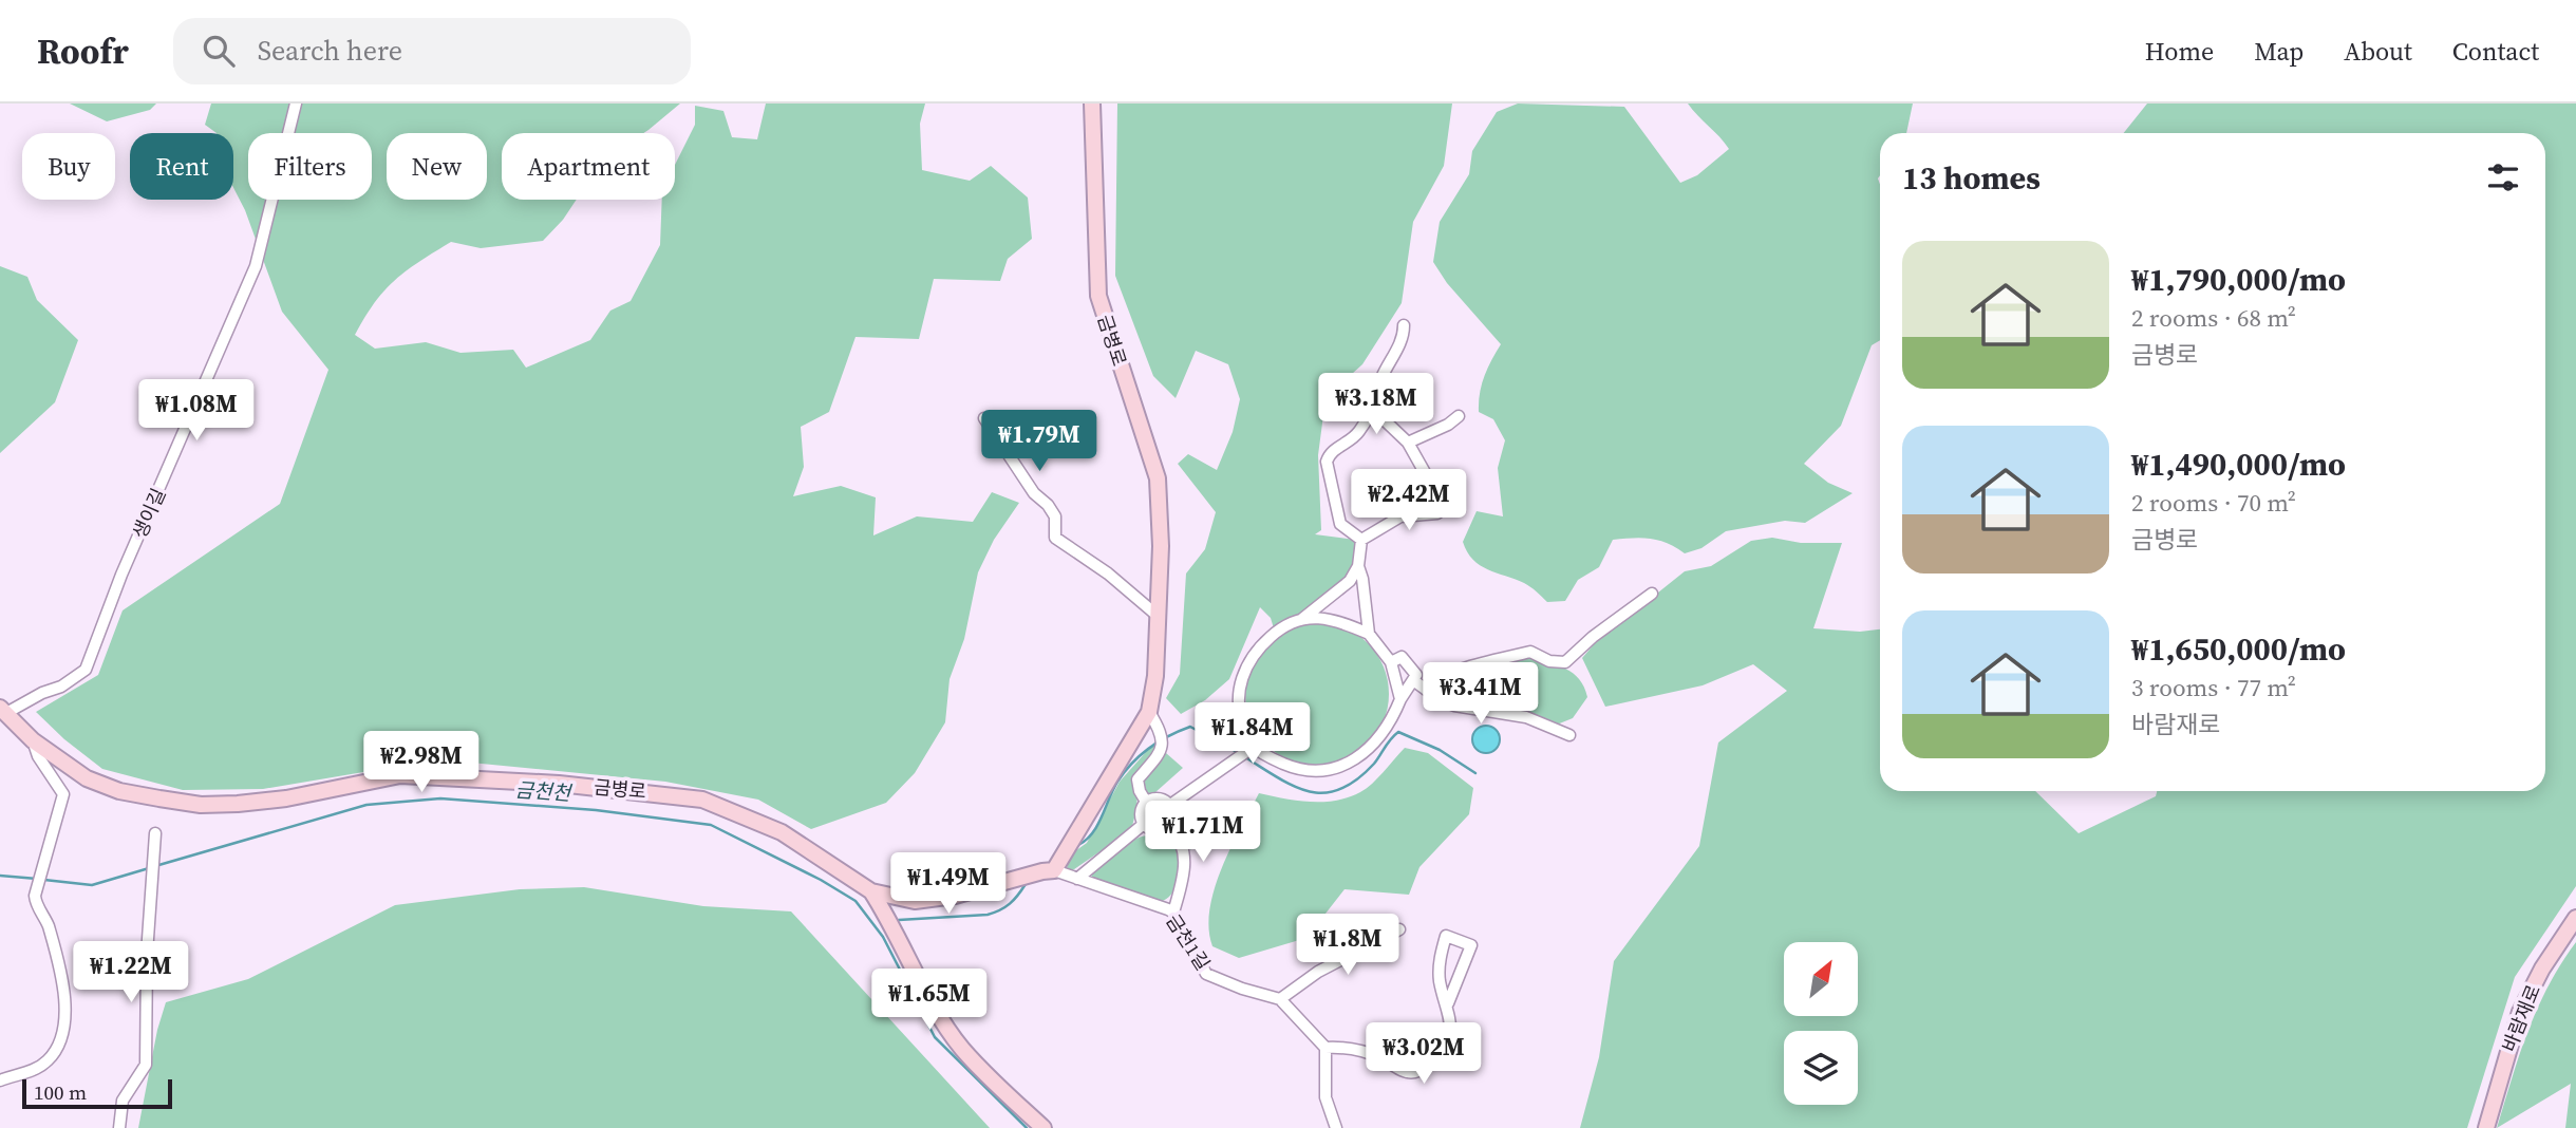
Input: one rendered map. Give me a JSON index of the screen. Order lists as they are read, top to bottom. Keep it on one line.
{"streets":{"street":["금병로","생이길","금천1길","바람재로"]},"crossings":[["금병로","생이길"],["금병로","금천1길"]],"water":["금천천"],"scale_bar":"100 m","north":"top right","page":{"header":"Roofr","search":"Search here","nav":["Home","Map","About","Contact"],"chip":["Buy","Rent","Filters","New","Apartment"],"heading":"13 homes","list":[{"name":"₩1,790,000/mo","note":"2 rooms · 68 m² · 금병로"},{"name":"₩1,490,000/mo","note":"2 rooms · 70 m² · 금병로"},{"name":"₩1,650,000/mo","note":"3 rooms · 77 m² · 바람재로"}],"price":["₩3.18M","₩1.08M","₩1.79M","₩2.42M","₩3.41M","₩1.84M","₩2.98M","₩1.71M","₩1.49M","₩1.8M","₩1.22M","₩1.65M","₩3.02M"],"scale":"100 m"}}
